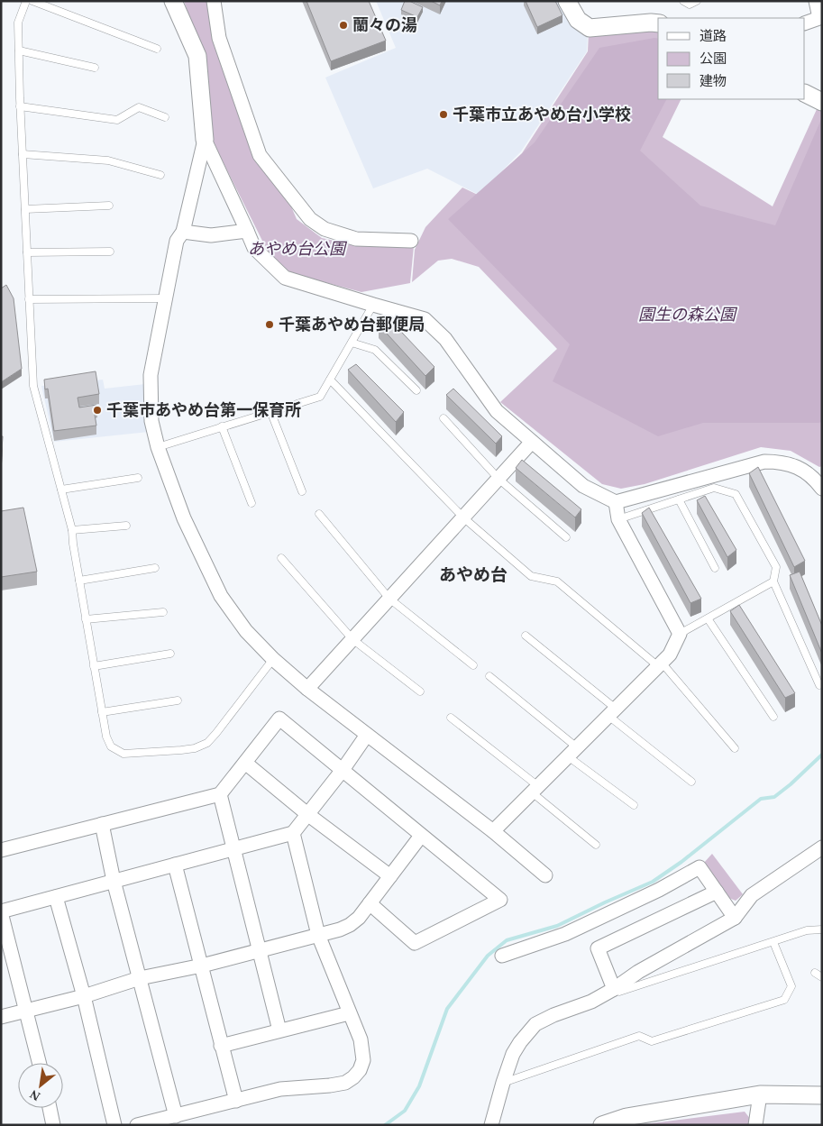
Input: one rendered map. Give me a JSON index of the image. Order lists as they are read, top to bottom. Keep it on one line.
{"districts":["あやめ台"],"parks":["あやめ台公園","園生の森公園"],"places":["蘭々の湯","千葉市立あやめ台小学校","千葉あやめ台郵便局","千葉市あやめ台第一保育所"],"legend":["道路","公園","建物"],"north":"bottom left"}
